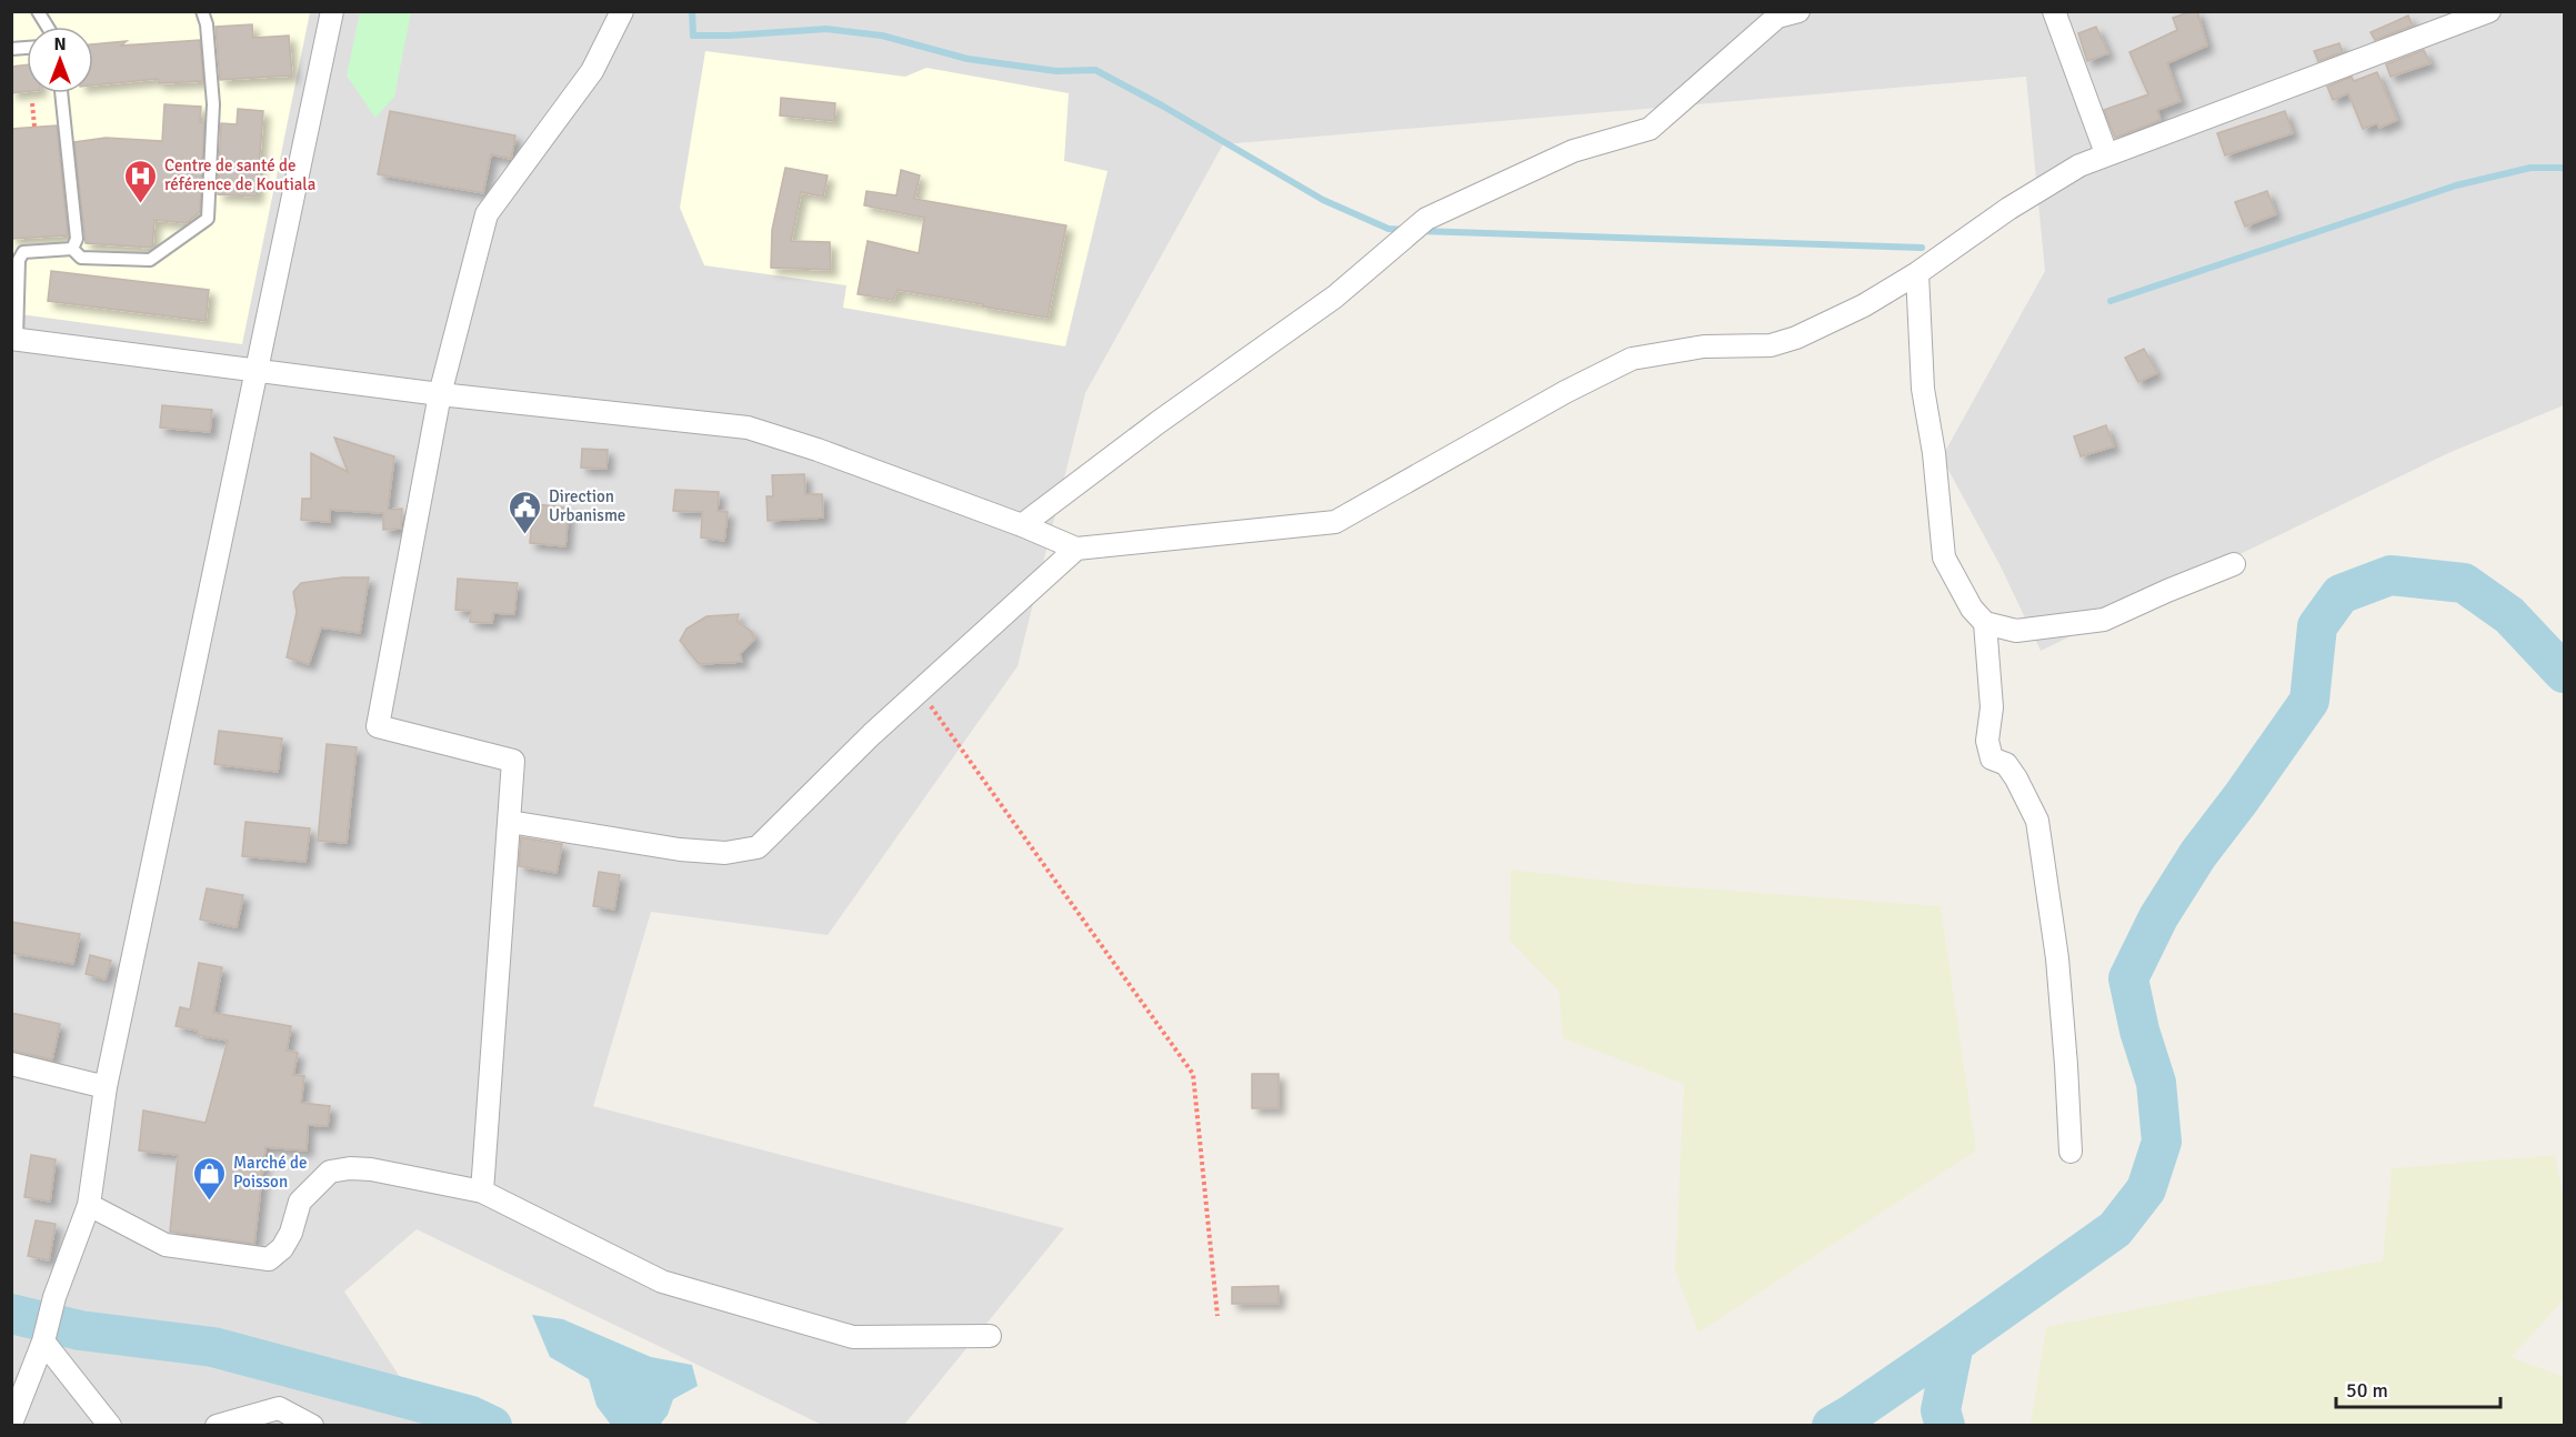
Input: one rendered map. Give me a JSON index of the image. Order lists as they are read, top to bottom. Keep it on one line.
{"places":{"hospital":["Centre de santé de référence de Koutiala"],"public building":["Direction Urbanisme"],"shop":["Marché de Poisson"]},"scale_bar":"50 m","north":"top"}
